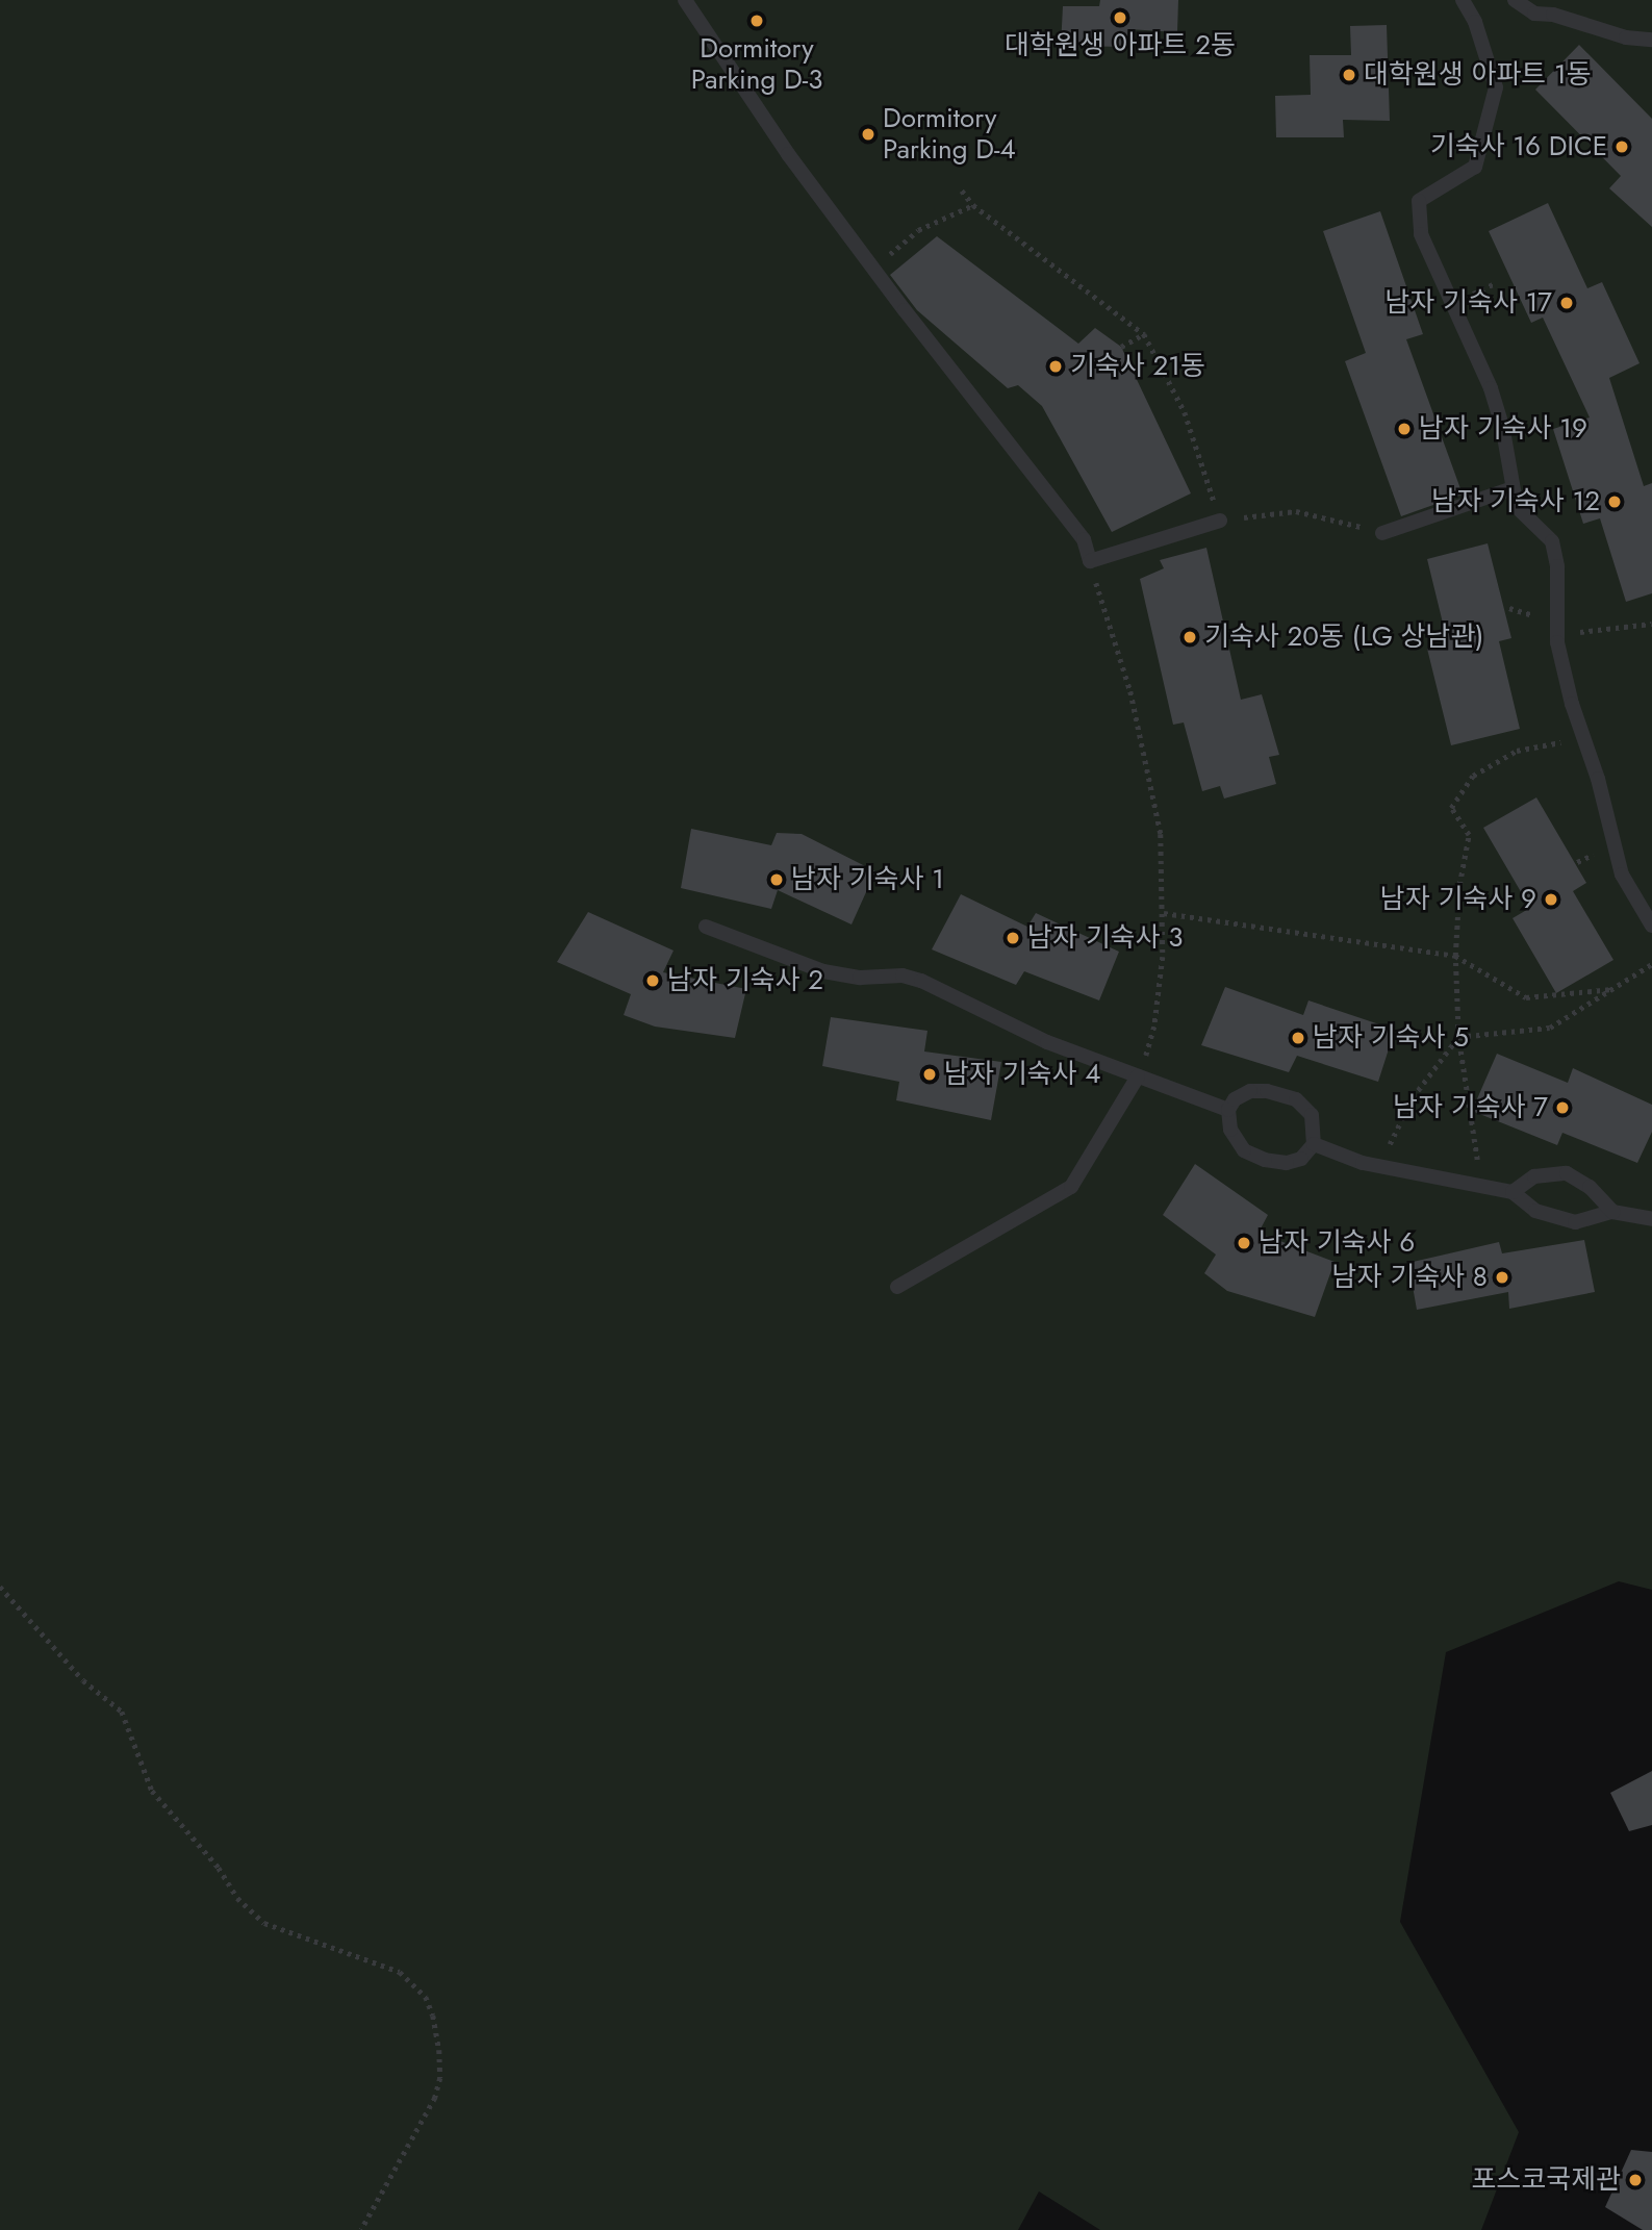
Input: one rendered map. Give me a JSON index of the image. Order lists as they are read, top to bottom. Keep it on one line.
{"places":["대학원생 아파트 2동","Dormitory Parking D-3","대학원생 아파트 1동","Dormitory Parking D-4","기숙사 16 DICE","남자 기숙사 17","기숙사 21동","남자 기숙사 19","남자 기숙사 12","기숙사 20동 (LG 상남관)","남자 기숙사 1","남자 기숙사 9","남자 기숙사 3","남자 기숙사 2","남자 기숙사 5","남자 기숙사 4","남자 기숙사 7","남자 기숙사 6","남자 기숙사 8","포스코국제관"]}
